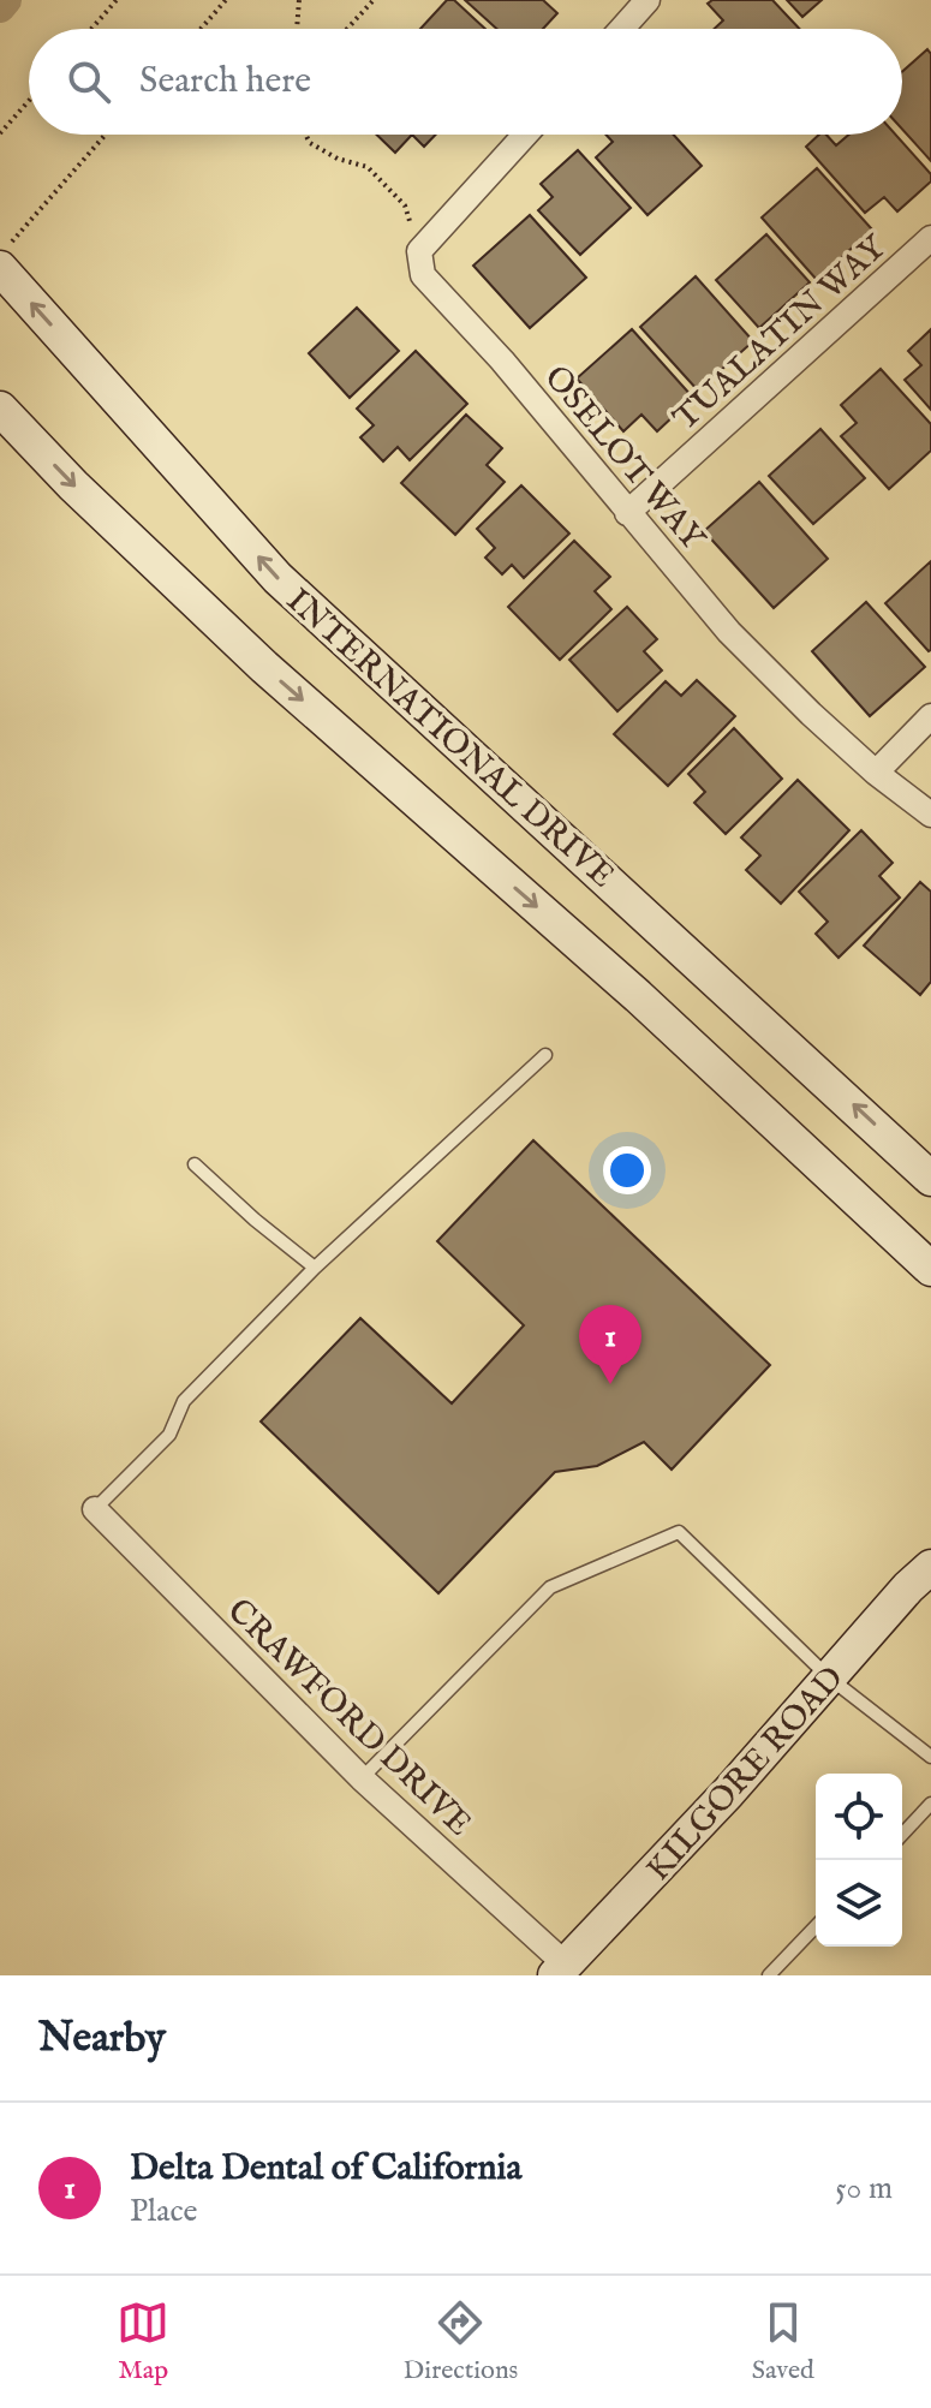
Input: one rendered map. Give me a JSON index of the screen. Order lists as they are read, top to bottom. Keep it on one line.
{"streets":{"main road":["INTERNATIONAL DRIVE","KILGORE ROAD"],"street":["TUALATIN WAY","OSELOT WAY","CRAWFORD DRIVE"]},"crossings":[["TUALATIN WAY","OSELOT WAY"],["CRAWFORD DRIVE","KILGORE ROAD"]],"page":{"search":"Search here","pins":"1","heading":"Nearby","list":[{"mark":"1","name":"Delta Dental of California","note":"Place","value":"50 m"}],"nav":["Map","Directions","Saved"]}}
